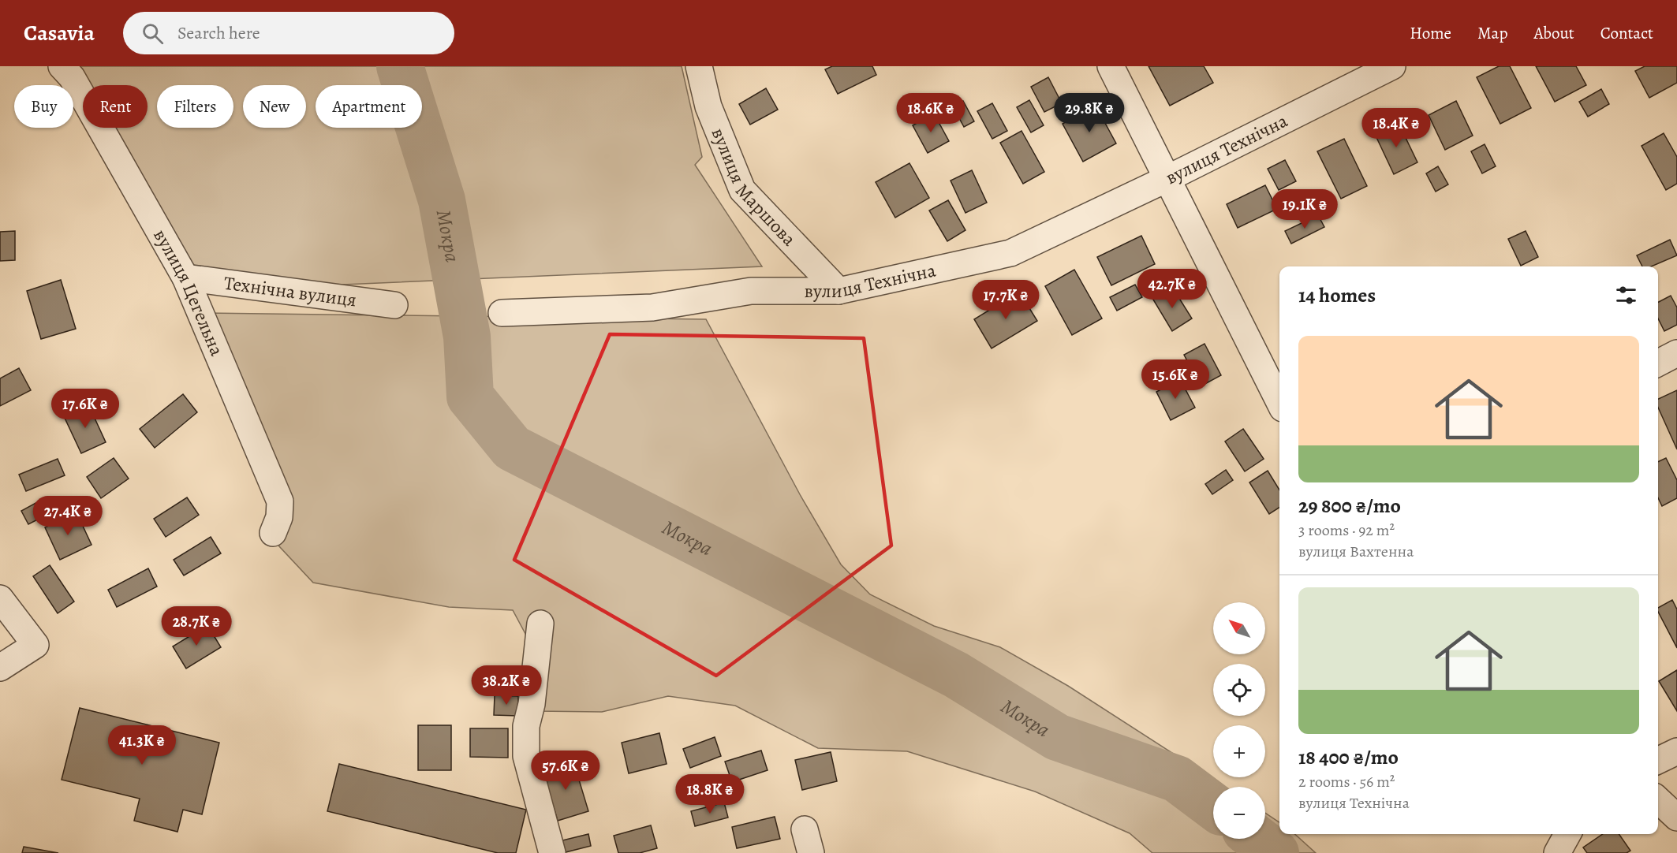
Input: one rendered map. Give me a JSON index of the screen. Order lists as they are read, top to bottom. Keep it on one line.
{"streets":{"street":["вулиця Технічна","вулиця Маршова","Технічна вулиця","вулиця Цегельна"]},"crossings":[["вулиця Технічна","вулиця Маршова"],["Технічна вулиця","вулиця Цегельна"]],"water":["Мокра"],"north":"top left","page":{"header":"Casavia","search":"Search here","nav":["Home","Map","About","Contact"],"chip":["Buy","Rent","Filters","New","Apartment"],"price":["18.6K ₴","29.8K ₴","18.4K ₴","19.1K ₴","42.7K ₴","17.7K ₴","15.6K ₴","17.6K ₴","27.4K ₴","28.7K ₴","38.2K ₴","41.3K ₴","57.6K ₴","18.8K ₴"],"heading":"14 homes","list":[{"name":"29 800 ₴/mo","note":"3 rooms · 92 m² · вулиця Вахтенна"},{"name":"18 400 ₴/mo","note":"2 rooms · 56 m² · вулиця Технічна"}],"map_buttons":["+","−"]}}
